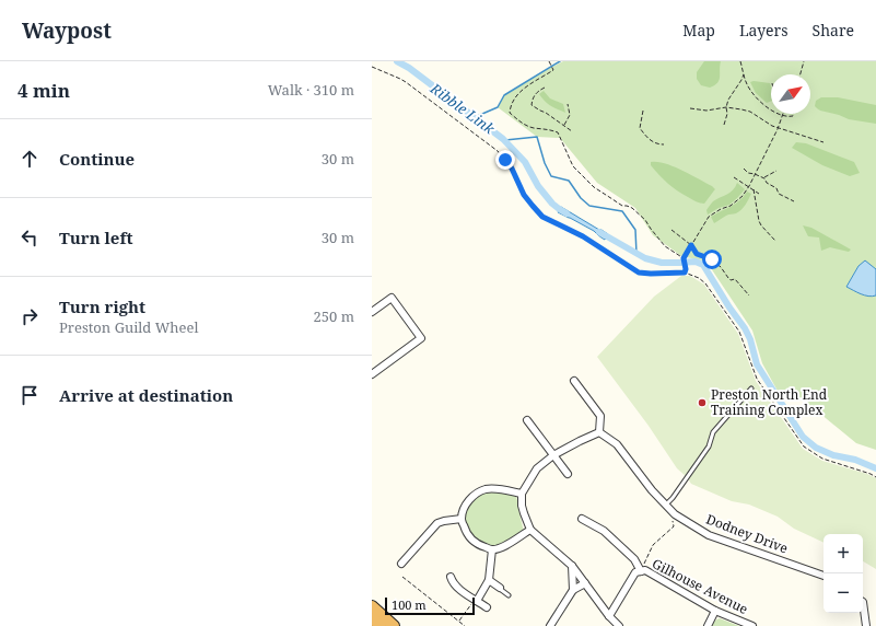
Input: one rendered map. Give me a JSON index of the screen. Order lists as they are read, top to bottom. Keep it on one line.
{"streets":{"street":["Dodney Drive","Gilhouse Avenue"]},"water":["Ribble Link"],"places":["Preston North End Training Complex"],"scale_bar":"100 m","north":"top right","page":{"header":"Waypost","nav":["Map","Layers","Share"],"heading":["4 min","Walk · 310 m"],"list":[["Continue","30 m"],["Turn left","30 m"],["Turn right","Preston Guild Wheel","250 m"],"Arrive at destination"],"map_buttons":["+","−"],"scale":"100 m"}}
